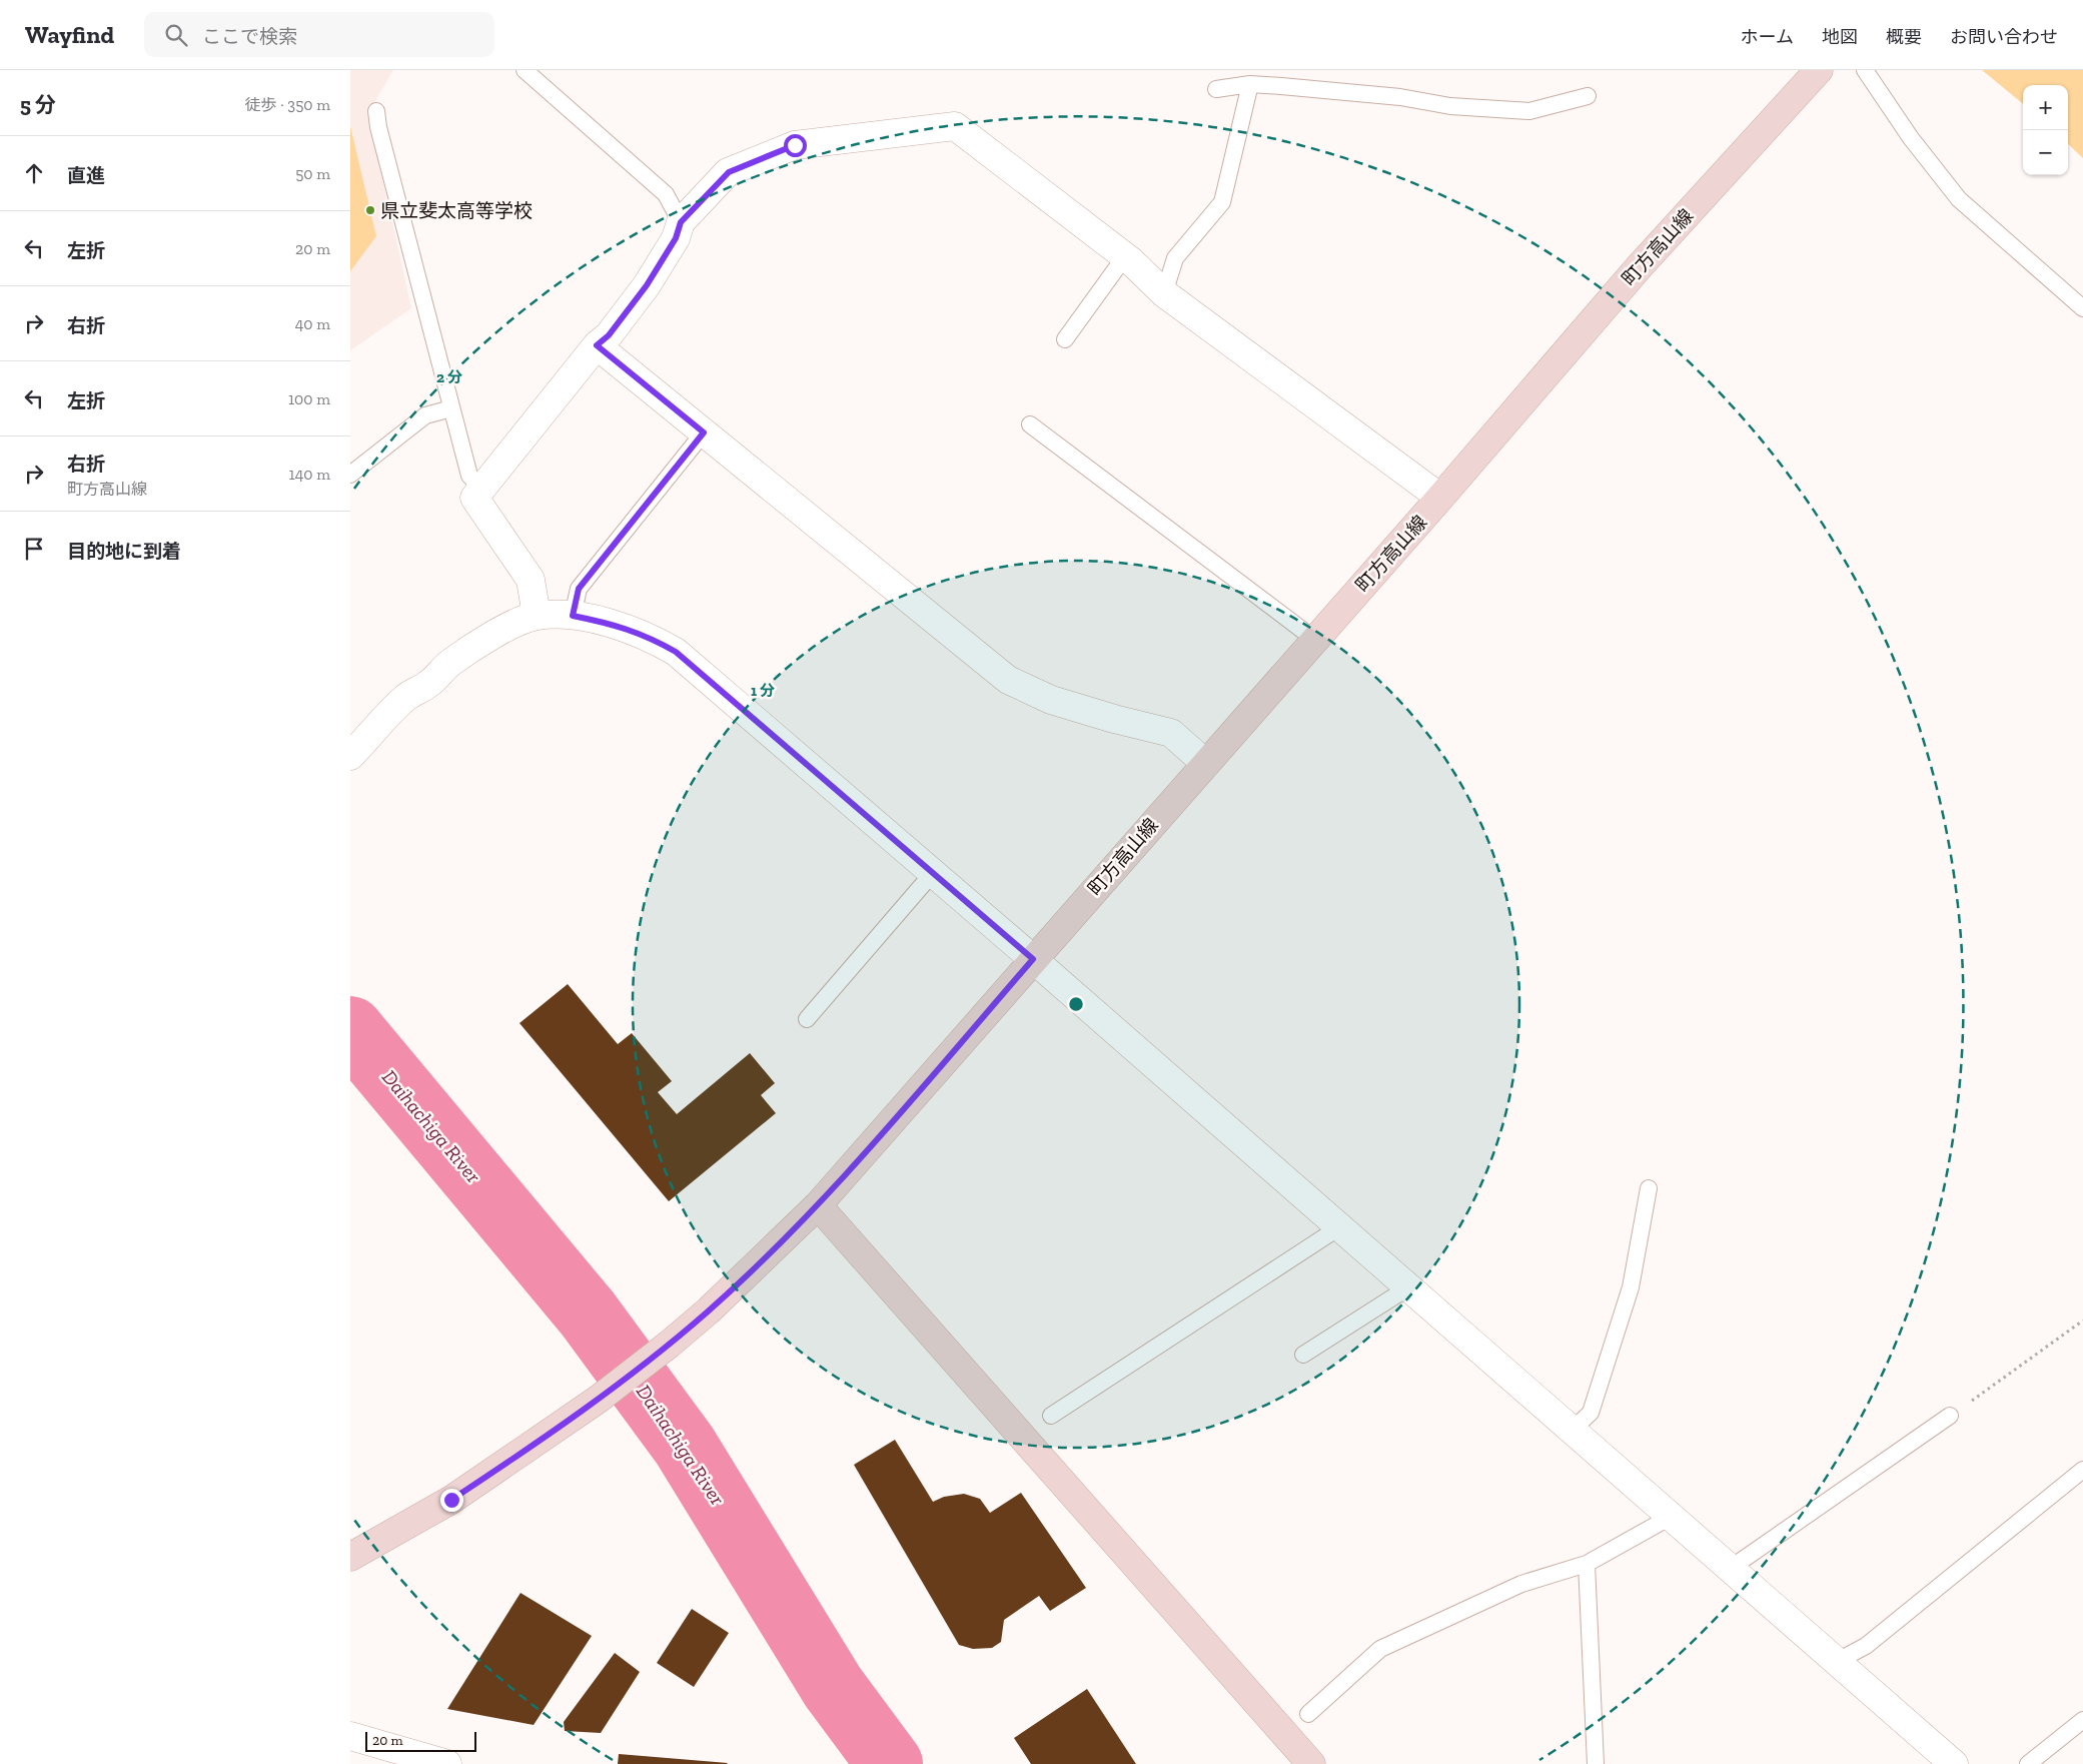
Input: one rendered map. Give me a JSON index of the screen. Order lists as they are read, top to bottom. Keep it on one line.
{"streets":{"main road":["町方高山線"]},"water":["Daihachiga River"],"places":["県立斐太高等学校"],"scale_bar":"20 m","page":{"header":"Wayfind","search":"ここで検索","nav":["ホーム","地図","概要","お問い合わせ"],"heading":["5 分","徒歩 · 350 m"],"map_buttons":["+","−"],"list":[["直進","50 m"],["左折","20 m"],["右折","40 m"],["左折","100 m"],["右折","町方高山線","140 m"],"目的地に到着"],"scale":"20 m"},"rings":["2 分","1 分"]}
